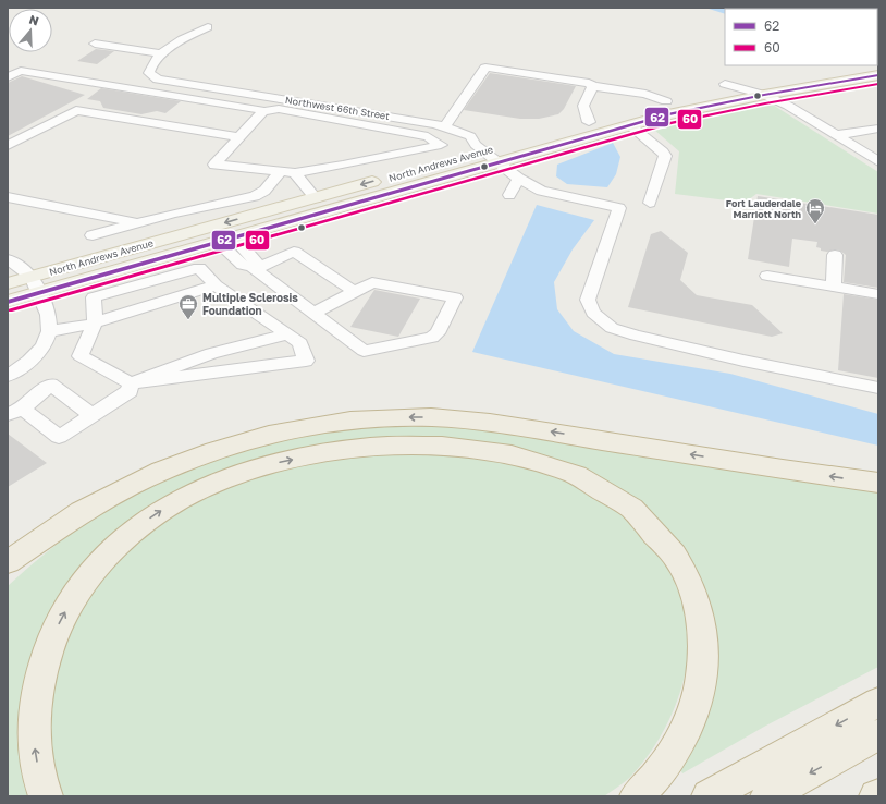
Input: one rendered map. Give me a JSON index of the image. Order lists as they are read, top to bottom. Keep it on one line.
{"streets":{"main road":["North Andrews Avenue"],"street":["Northwest 66th Street"]},"crossings":[["Northwest 66th Street","North Andrews Avenue"]],"places":{"hotel":["Fort Lauderdale Marriott North"],"office":["Multiple Sclerosis Foundation"]},"lines":["transit line 62","transit line 60"],"legend":["62","60"],"north":"top"}
